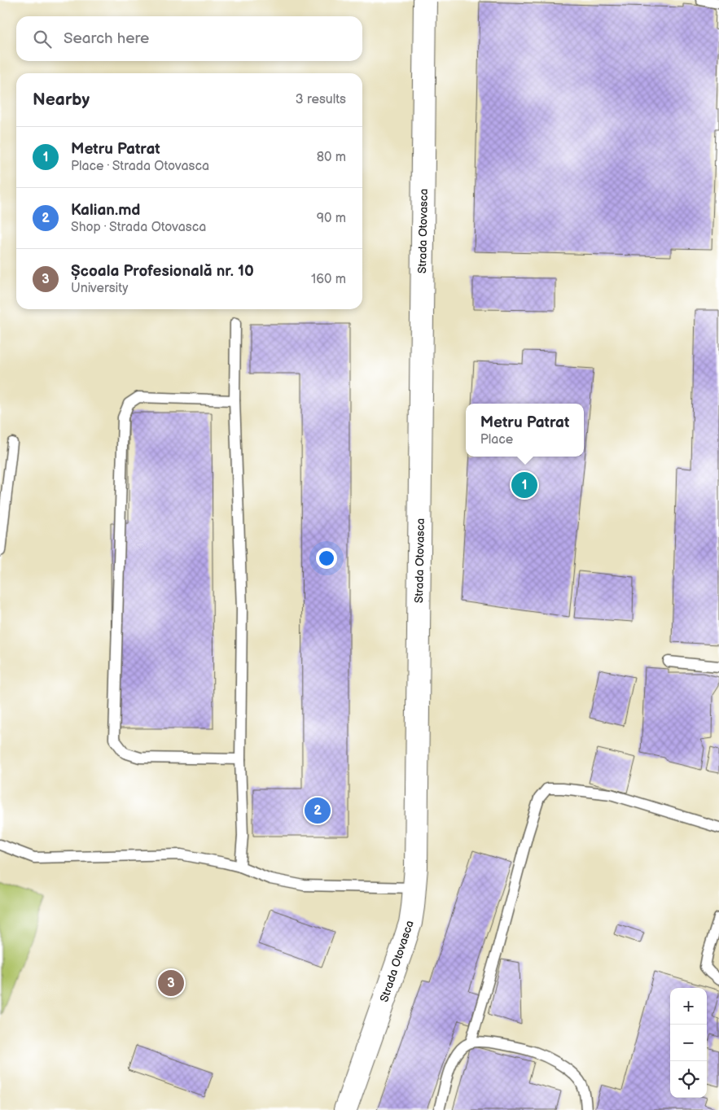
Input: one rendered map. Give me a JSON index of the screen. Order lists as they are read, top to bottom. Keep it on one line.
{"streets":{"street":["Strada Otovasca"]},"page":{"search":"Search here","heading":["Nearby","3 results"],"list":[{"mark":"1","name":"Metru Patrat","note":"Place · Strada Otovasca","value":"80 m"},{"mark":"2","name":"Kalian.md","note":"Shop · Strada Otovasca","value":"90 m"},{"mark":"3","name":"Școala Profesională nr. 10","note":"University","value":"160 m"}],"popup":["Metru Patrat","Place"],"pins":["1","2","3"],"map_buttons":["+","−"]}}
